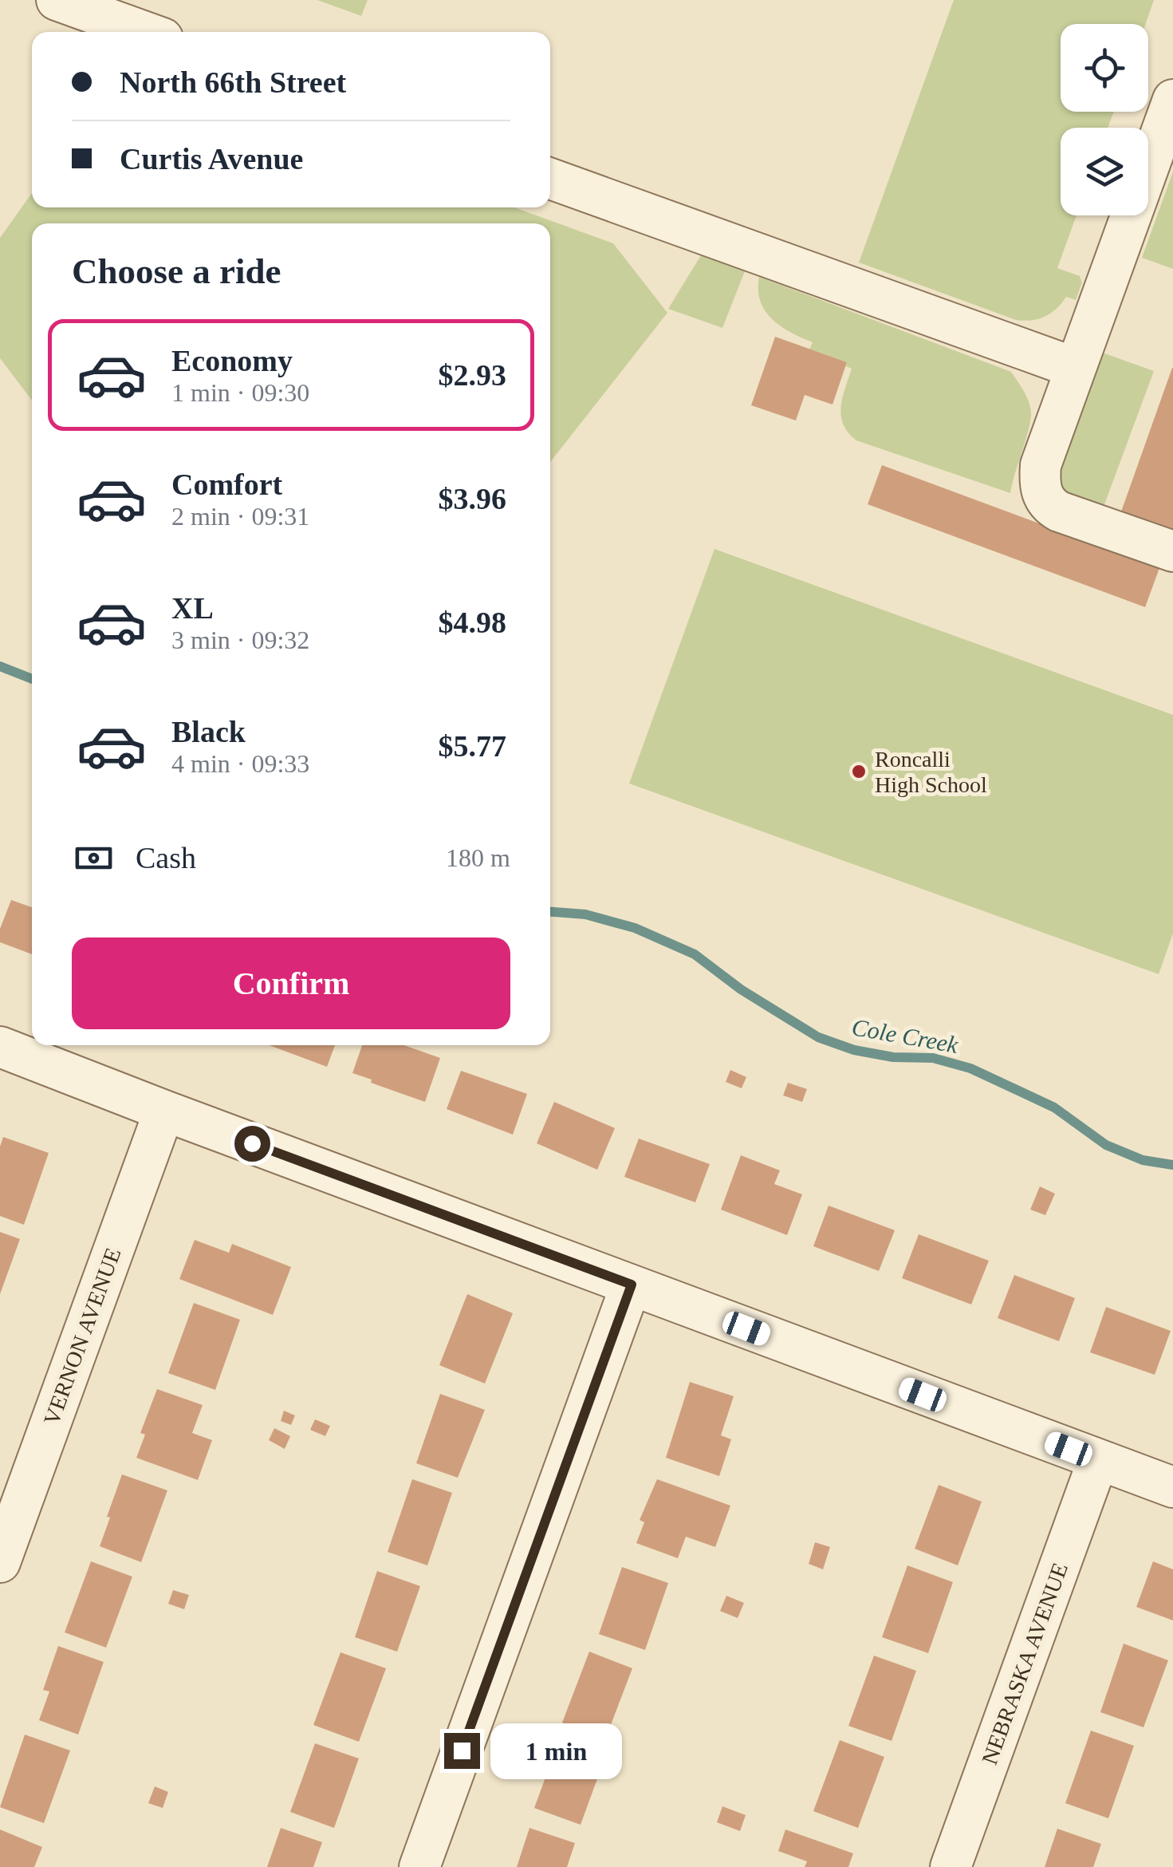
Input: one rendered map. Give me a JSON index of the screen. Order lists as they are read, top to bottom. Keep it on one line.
{"streets":{"street":["VERNON AVENUE","NEBRASKA AVENUE"]},"water":["Cole Creek"],"places":["Roncalli High School"],"page":{"banner":["North 66th Street","Curtis Avenue"],"heading":"Choose a ride","list":[{"name":"Economy","note":"1 min · 09:30","value":"$2.93"},{"name":"Comfort","note":"2 min · 09:31","value":"$3.96"},{"name":"XL","note":"3 min · 09:32","value":"$4.98"},{"name":"Black","note":"4 min · 09:33","value":"$5.77"}],"pay":["Cash","180 m"],"buttons":"Confirm","bubble":"1 min"}}
